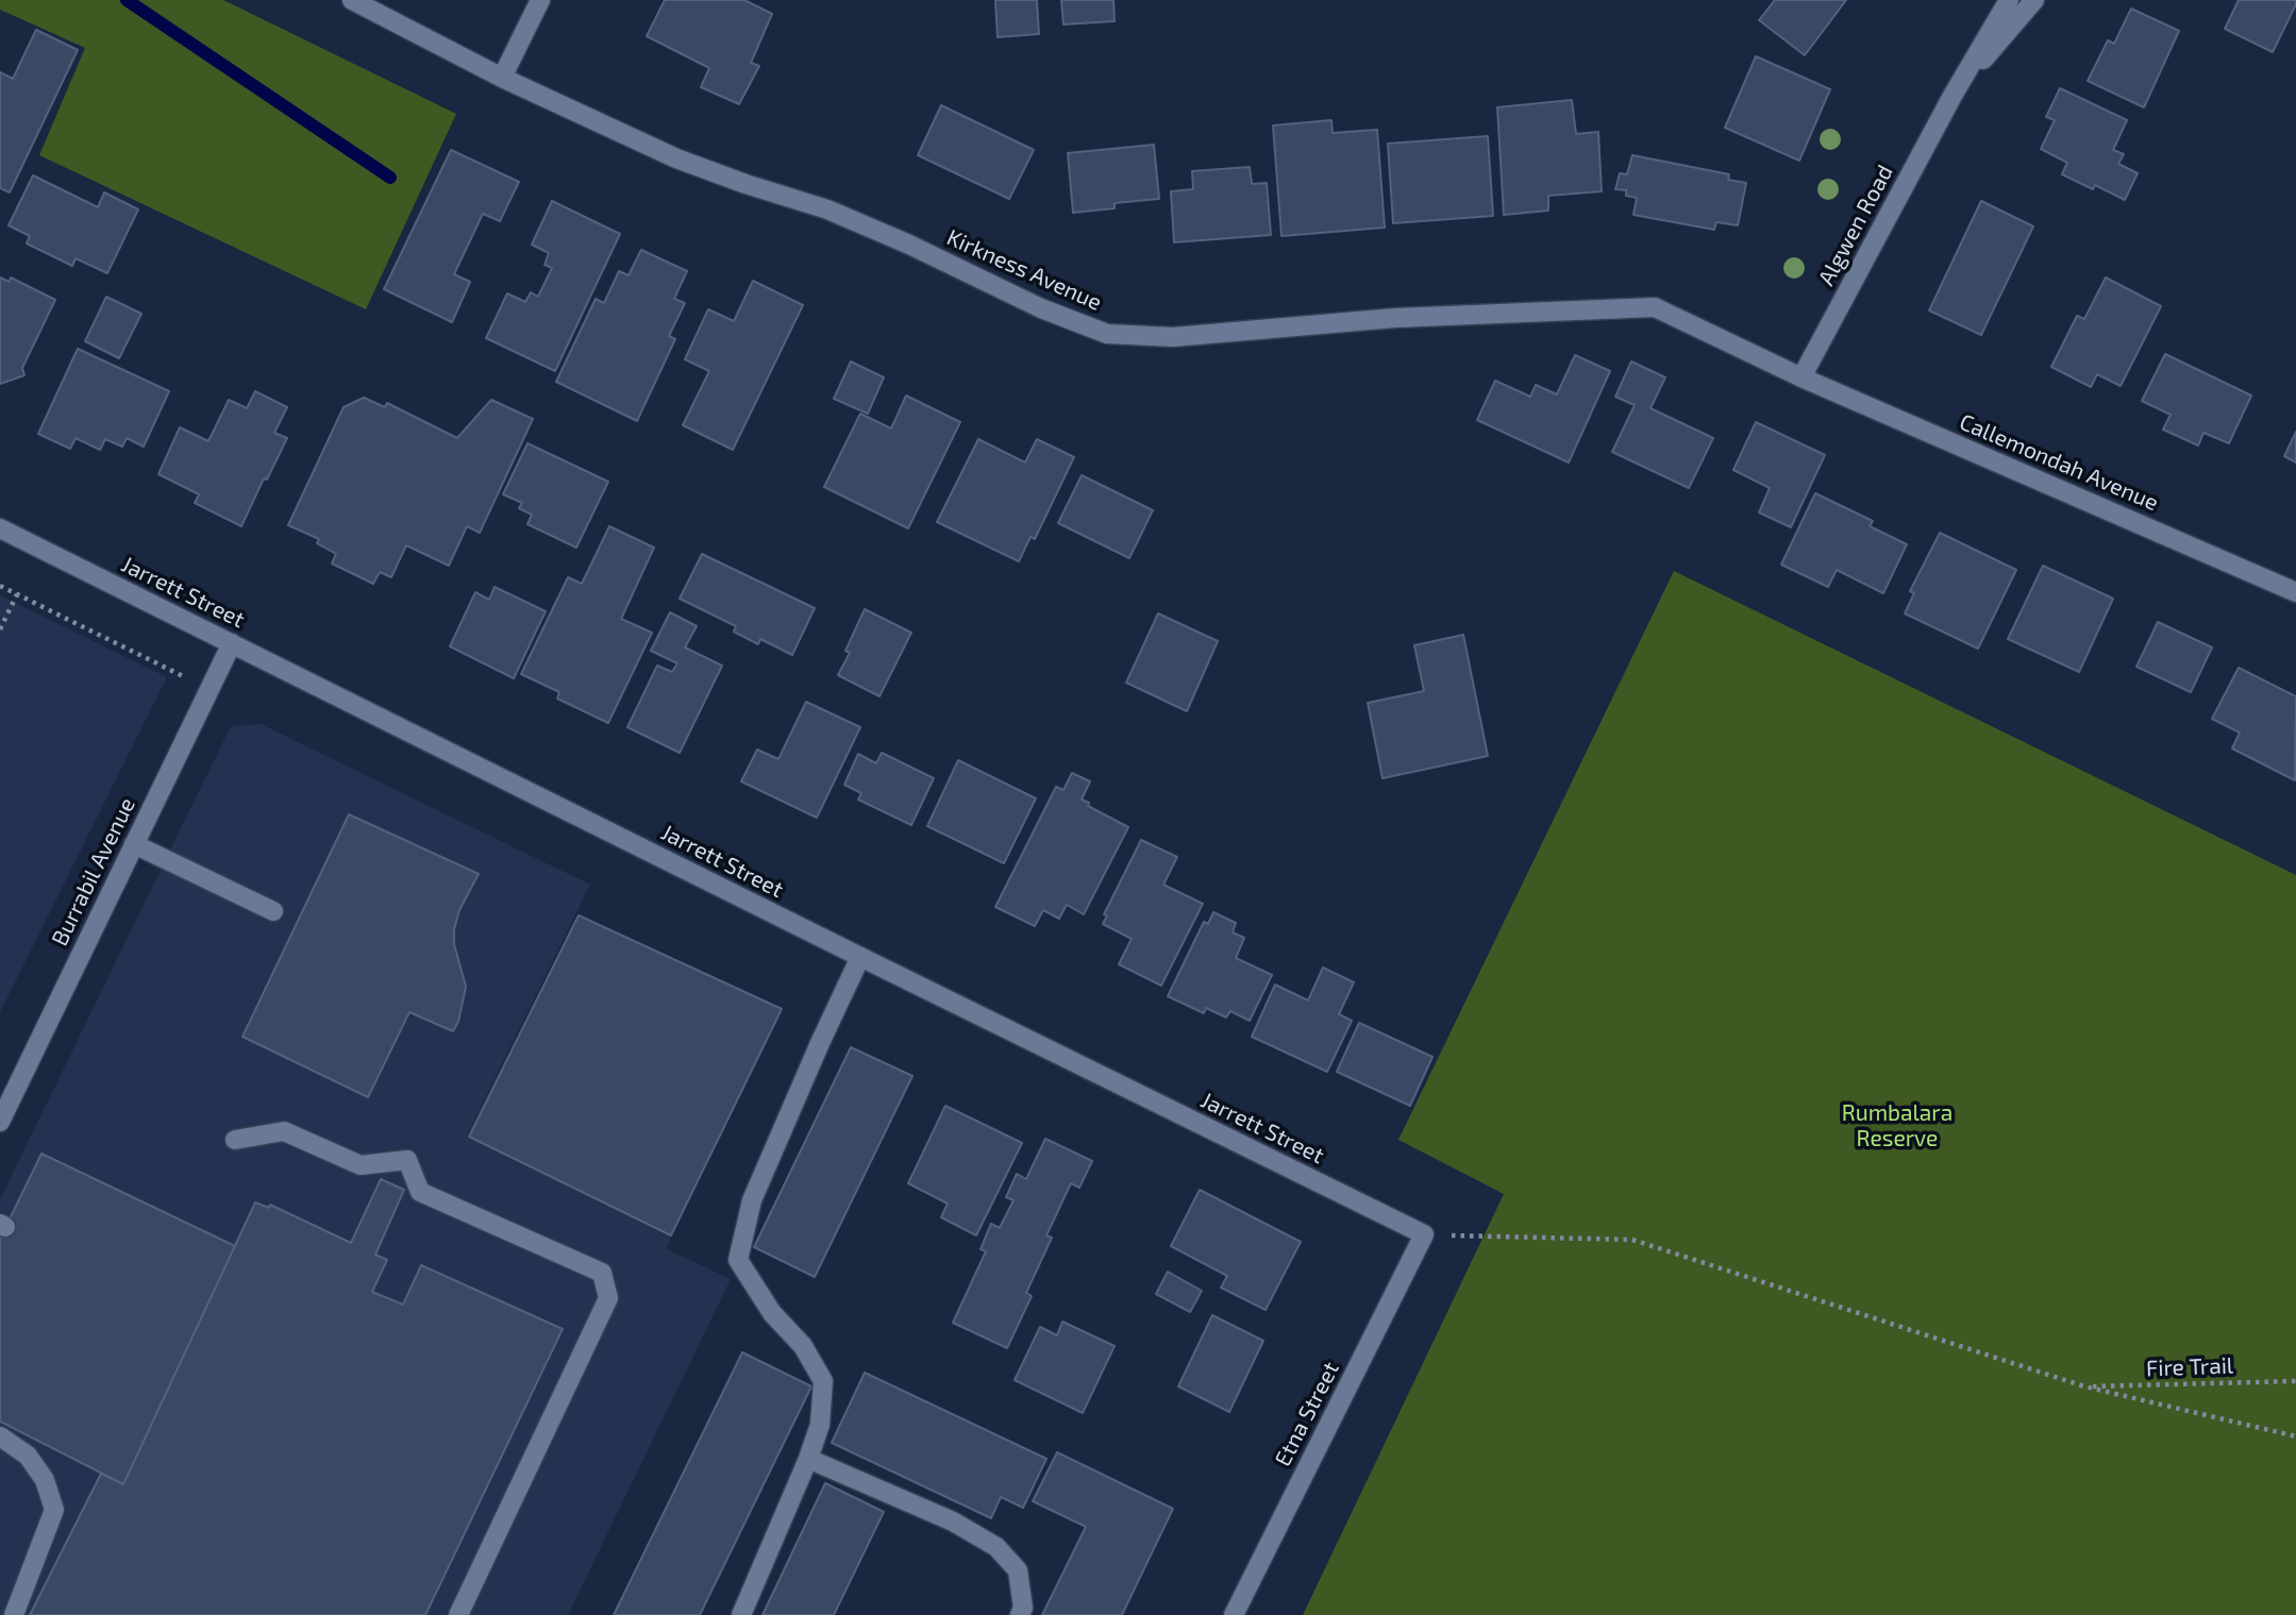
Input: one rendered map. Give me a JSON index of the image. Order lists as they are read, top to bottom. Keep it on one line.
{"streets":{"street":["Algwen Road","Kirkness Avenue","Callemondah Avenue","Jarrett Street","Burrabil Avenue","Etna Street"],"path":["Fire Trail"]},"crossings":[["Algwen Road","Kirkness Avenue"],["Algwen Road","Callemondah Avenue"],["Kirkness Avenue","Callemondah Avenue"],["Jarrett Street","Burrabil Avenue"],["Jarrett Street","Etna Street"]],"parks":["Rumbalara Reserve"]}
